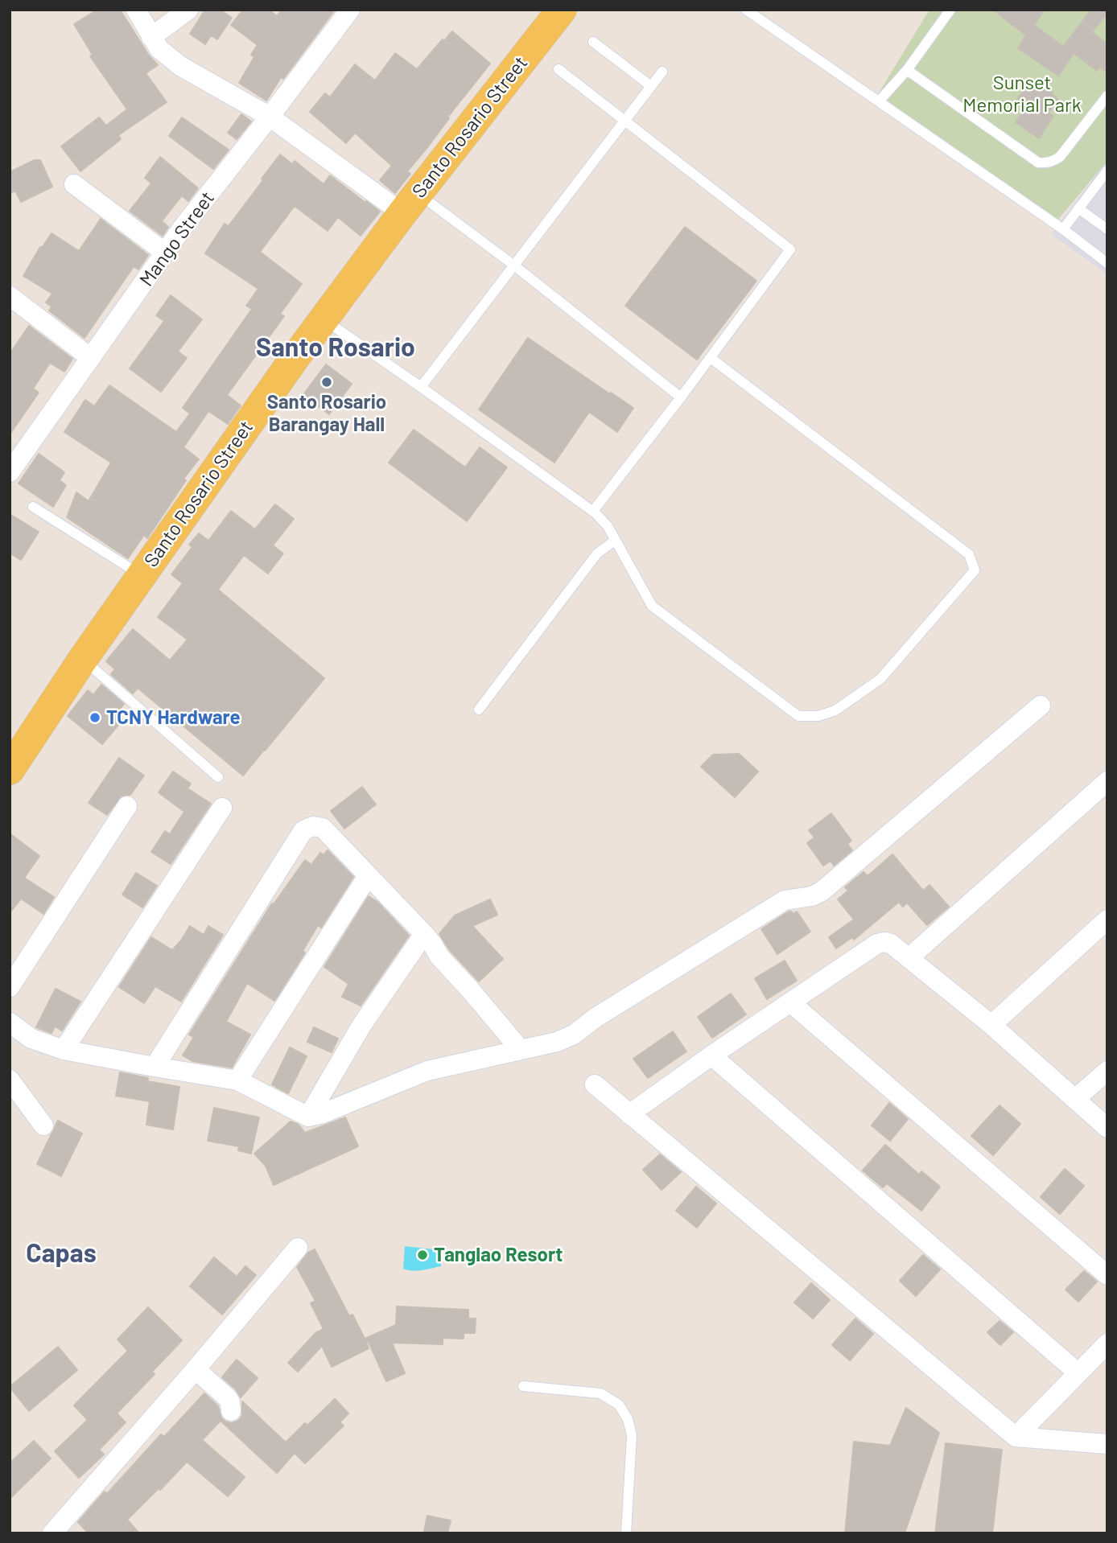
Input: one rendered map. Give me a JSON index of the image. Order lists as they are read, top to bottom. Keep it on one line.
{"streets":{"main road":["Santo Rosario Street"],"street":["Mango Street"]},"districts":["Santo Rosario","Capas"],"parks":["Sunset Memorial Park"],"places":["Santo Rosario Barangay Hall","TCNY Hardware","Tanglao Resort"]}
